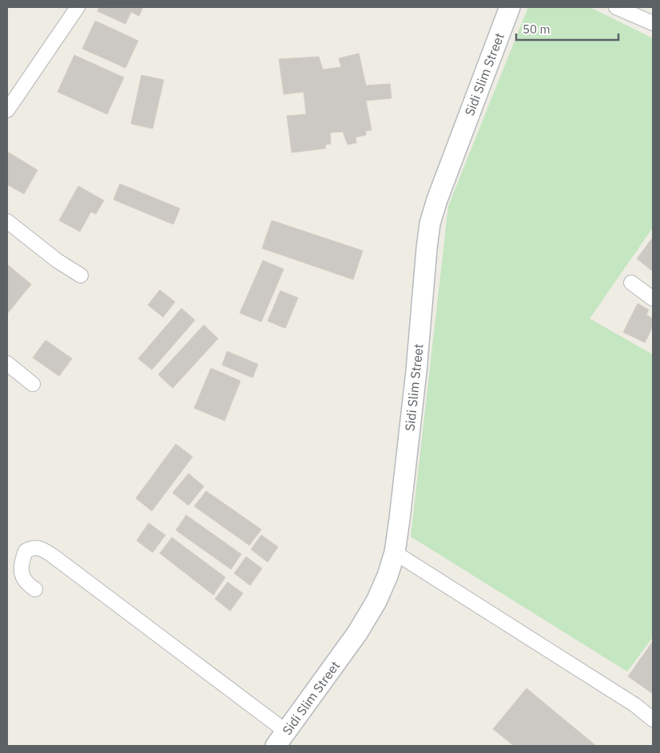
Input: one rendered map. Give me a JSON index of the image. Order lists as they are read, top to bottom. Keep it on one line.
{"streets":{"main road":["Sidi Slim Street"]},"scale_bar":"50 m"}
